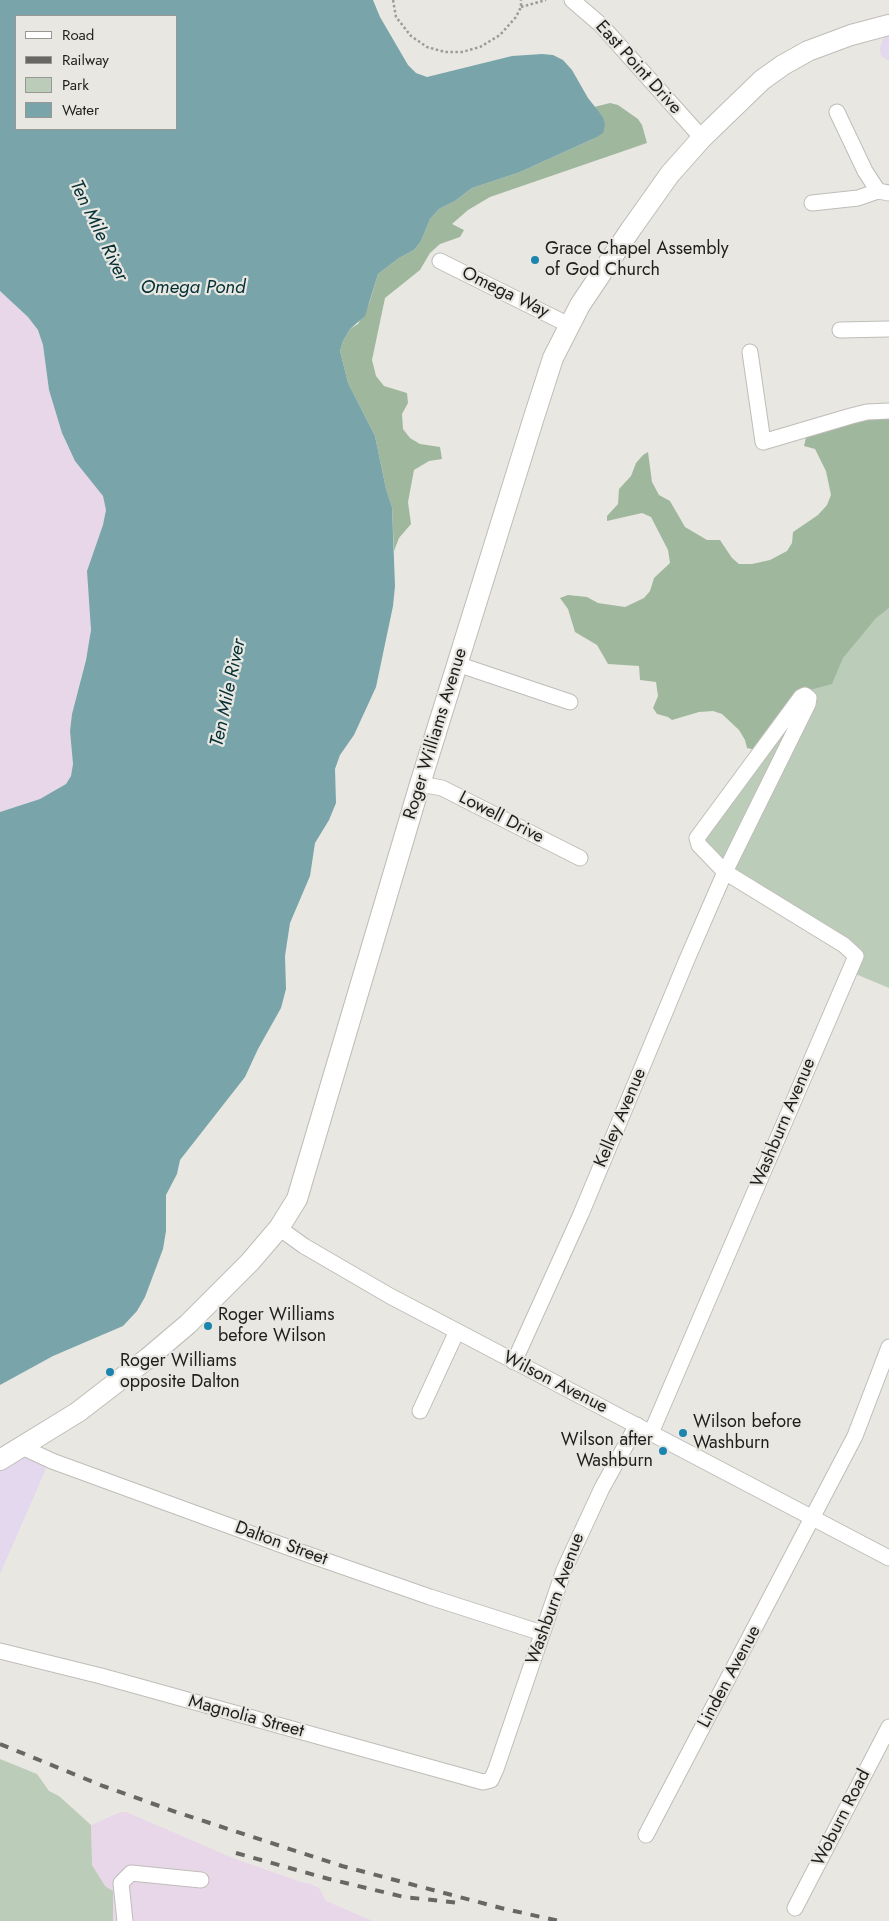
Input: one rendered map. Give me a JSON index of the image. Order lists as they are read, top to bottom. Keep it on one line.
{"streets":{"main road":["Roger Williams Avenue"],"street":["East Point Drive","Omega Way","Lowell Drive","Kelley Avenue","Washburn Avenue","Wilson Avenue","Dalton Street","Linden Avenue","Magnolia Street","Woburn Road"]},"crossings":[["East Point Drive","Roger Williams Avenue"],["Omega Way","Roger Williams Avenue"],["Roger Williams Avenue","Lowell Drive"],["Roger Williams Avenue","Wilson Avenue"],["Roger Williams Avenue","Dalton Street"],["Kelley Avenue","Washburn Avenue"],["Kelley Avenue","Wilson Avenue"],["Washburn Avenue","Wilson Avenue"],["Washburn Avenue","Dalton Street"],["Washburn Avenue","Magnolia Street"],["Wilson Avenue","Linden Avenue"]],"water":["Ten Mile River","Omega Pond"],"places":["Grace Chapel Assembly of God Church","Roger Williams before Wilson","Roger Williams opposite Dalton","Wilson before Washburn","Wilson after Washburn"],"legend":["Road","Railway","Park","Water"]}
